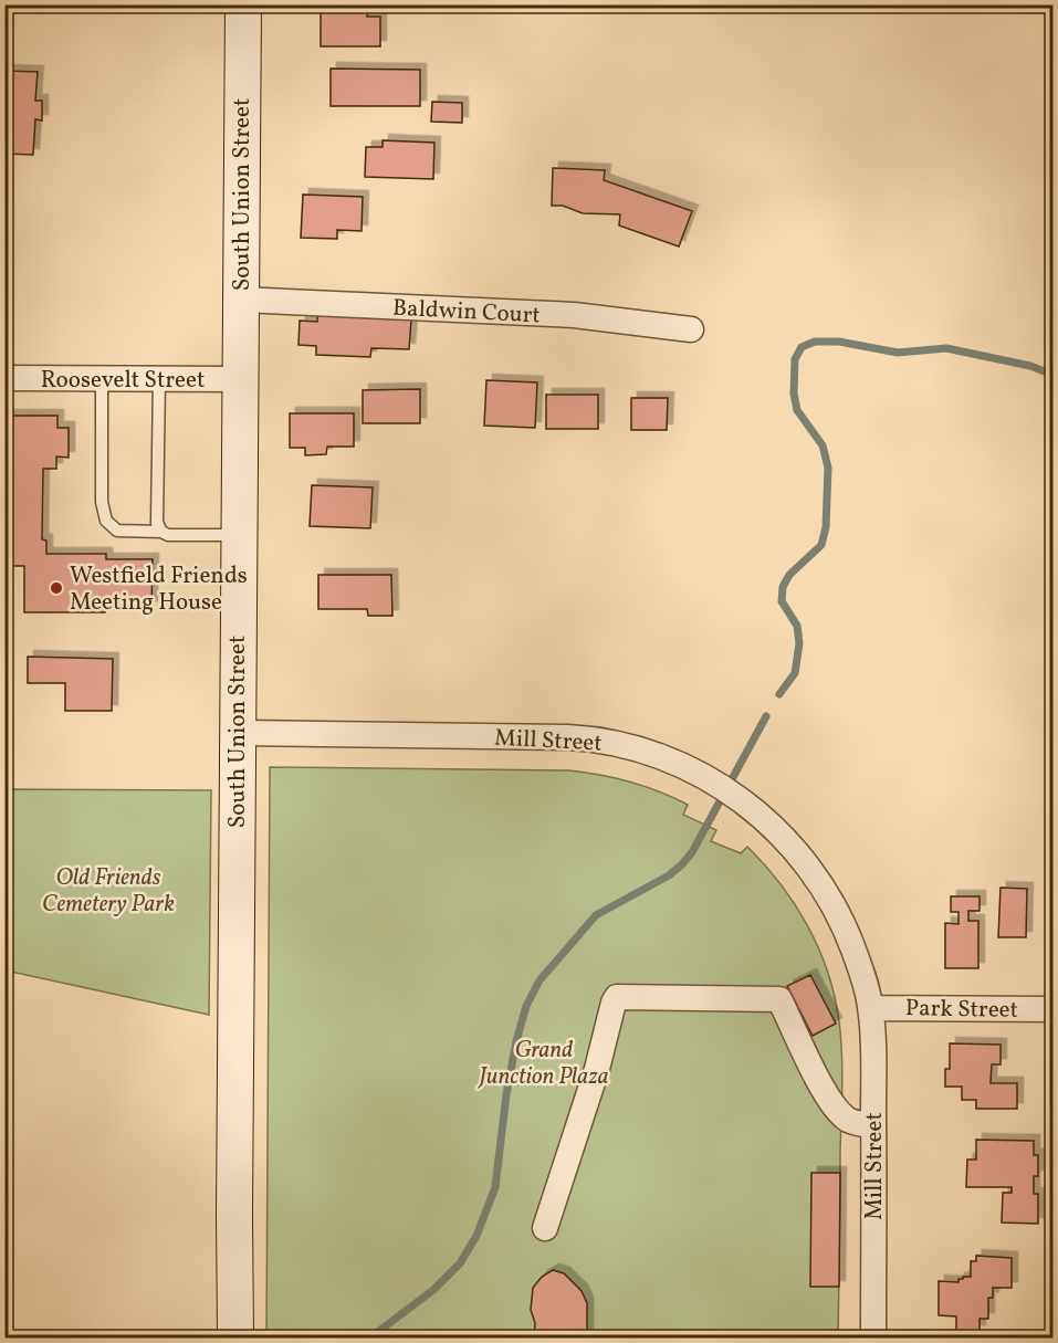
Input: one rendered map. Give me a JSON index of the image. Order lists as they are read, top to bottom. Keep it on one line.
{"streets":{"street":["South Union Street","Baldwin Court","Roosevelt Street","Mill Street","Park Street"]},"crossings":[["South Union Street","Baldwin Court"],["South Union Street","Roosevelt Street"],["South Union Street","Mill Street"],["Mill Street","Park Street"]],"parks":["Old Friends Cemetery Park","Grand Junction Plaza"],"places":["Westfield Friends Meeting House"]}
